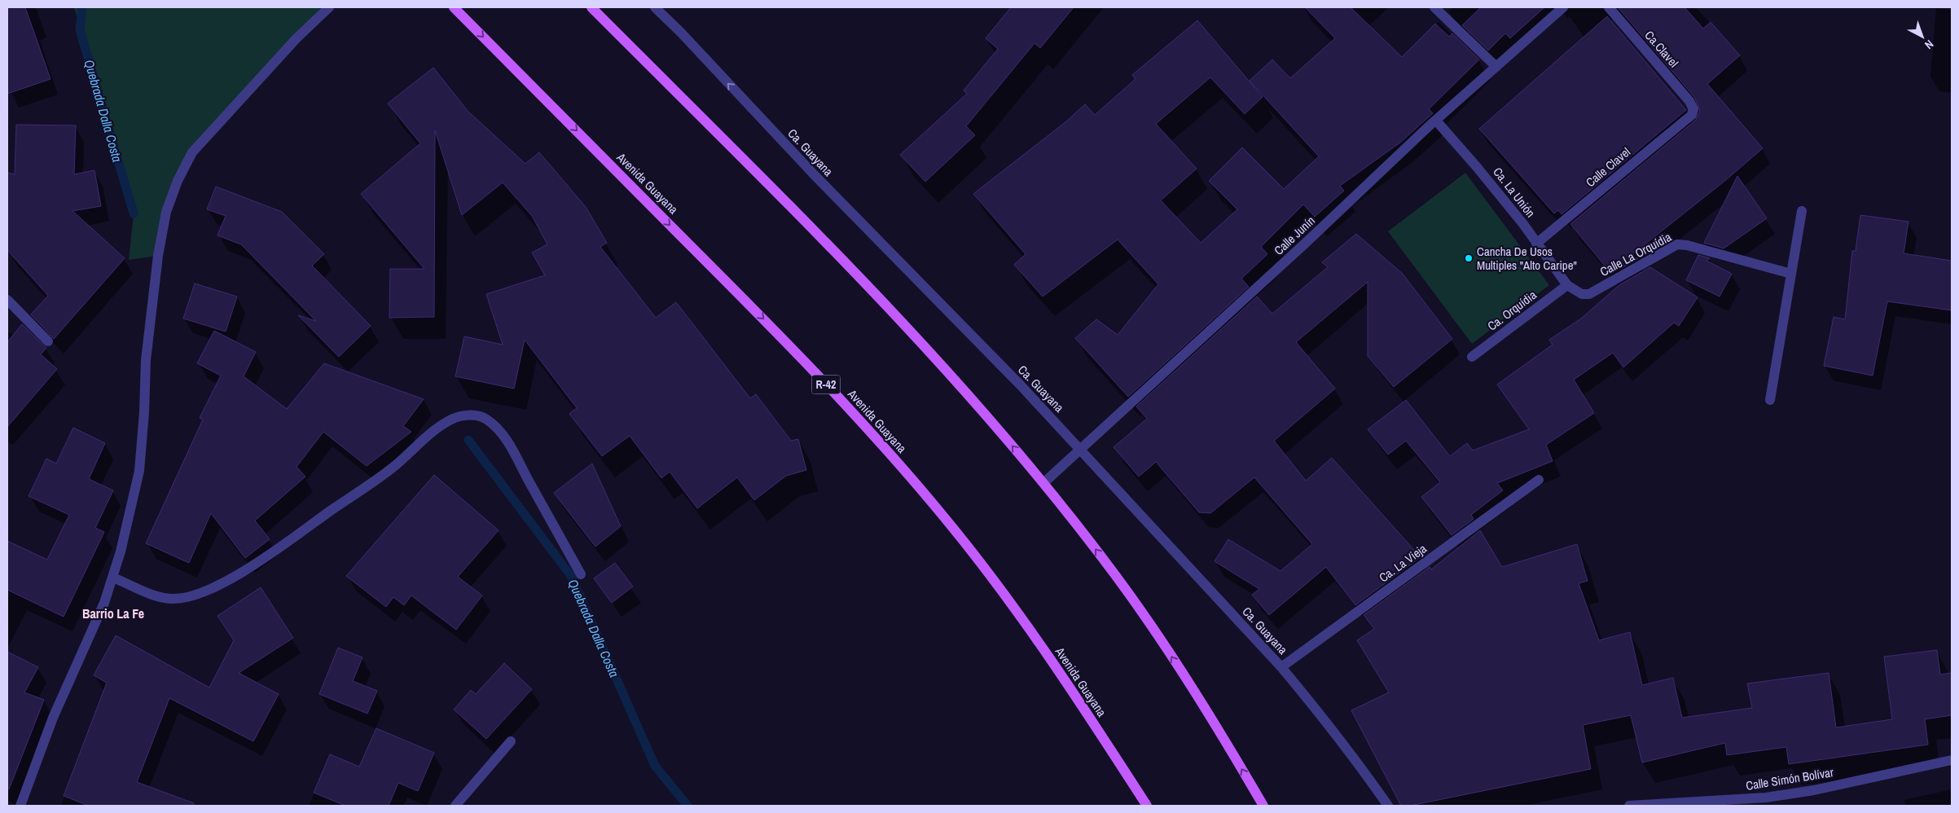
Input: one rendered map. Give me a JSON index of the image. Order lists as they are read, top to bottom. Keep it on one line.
{"streets":{"main road":["Avenida Guayana","R-42"],"street":["Ca.Clavel","Ca. Guayana","Calle Clavel","Ca. La Unión","Calle Junín","Calle La Orquídia","Ca. Orquídia","Ca. La Vieja","Calle Simón Bolívar"]},"crossings":[["Ca.Clavel","Calle Clavel"],["Ca. Guayana","Calle Junín"],["Ca. Guayana","Ca. La Vieja"],["Calle Clavel","Ca. La Unión"],["Ca. La Unión","Calle Junín"],["Ca. La Unión","Calle La Orquídia"],["Ca. La Unión","Ca. Orquídia"],["Calle La Orquídia","Ca. Orquídia"]],"one_way":["Ca. Guayana","Avenida Guayana"],"districts":["Barrio La Fe"],"water":["Quebrada Dalla Costa"],"places":["Cancha De Usos Multiples \"Alto Caripe\""],"north":"bottom right"}
